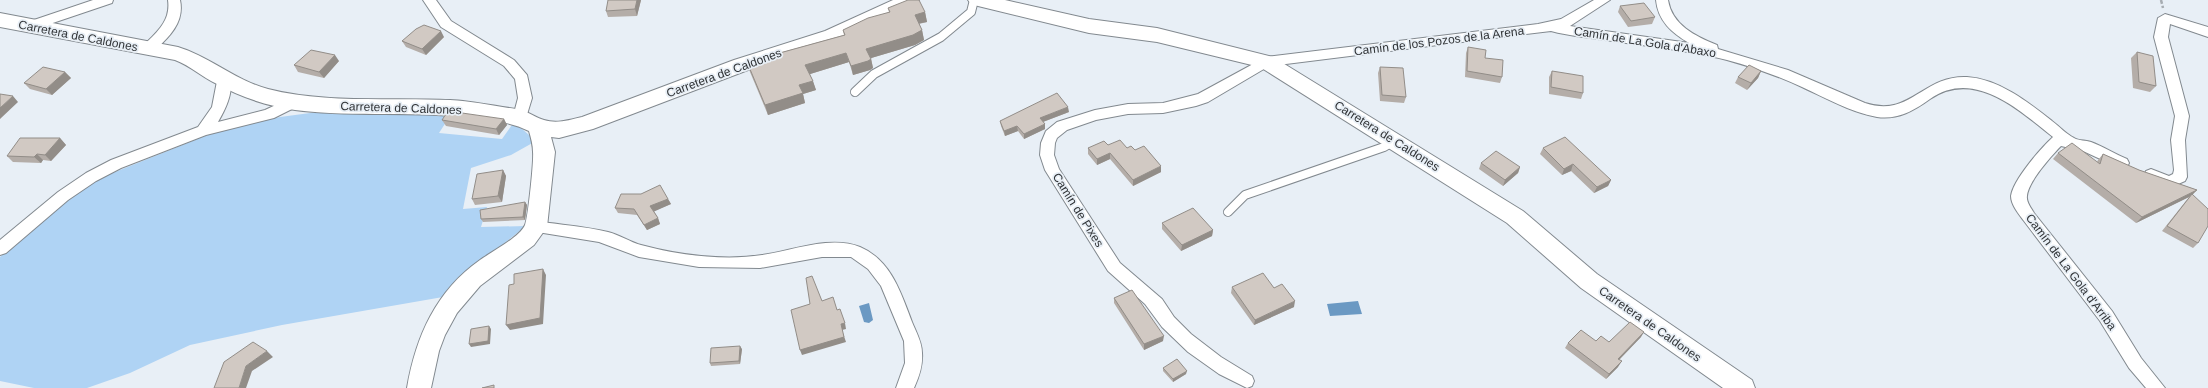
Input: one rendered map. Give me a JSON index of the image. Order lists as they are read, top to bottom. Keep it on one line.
{"streets":{"street":["Carretera de Caldones","Camín de los Pozos de la Arena","Camín de La Gola d'Abaxo","Camín de Pixes","Camín de La Gola d'Arriba"]},"crossings":[["Carretera de Caldones","Camín de los Pozos de la Arena"],["Carretera de Caldones","Camín de Pixes"],["Camín de los Pozos de la Arena","Camín de La Gola d'Abaxo"],["Camín de los Pozos de la Arena","Camín de Pixes"],["Camín de La Gola d'Abaxo","Camín de La Gola d'Arriba"]]}
